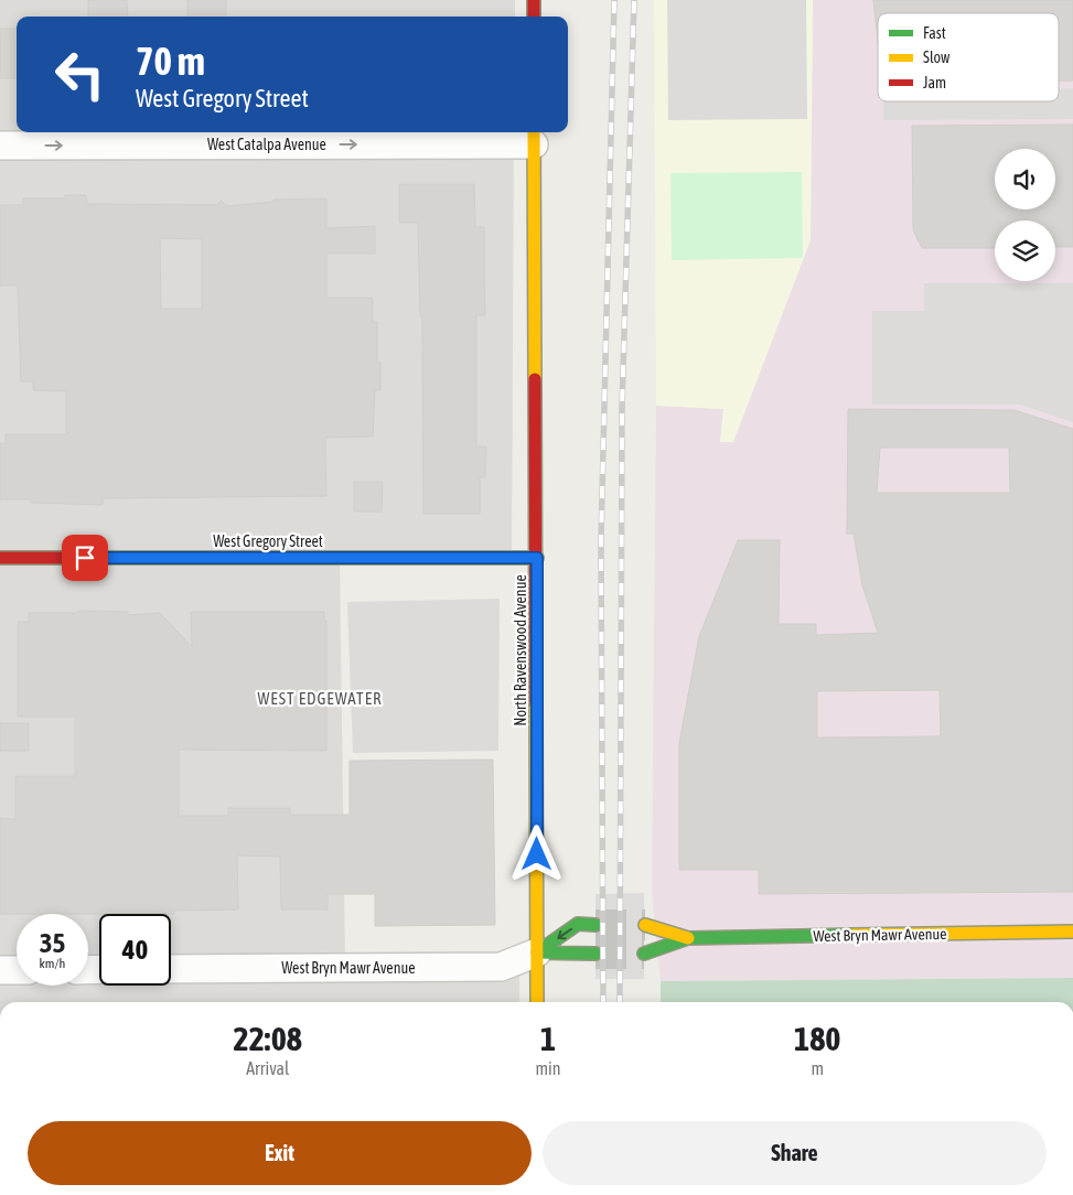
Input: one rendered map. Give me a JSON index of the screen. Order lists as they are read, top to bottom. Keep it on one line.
{"streets":{"street":["West Catalpa Avenue","West Gregory Street","North Ravenswood Avenue","West Bryn Mawr Avenue"]},"crossings":[["West Catalpa Avenue","North Ravenswood Avenue"],["West Gregory Street","North Ravenswood Avenue"],["North Ravenswood Avenue","West Bryn Mawr Avenue"]],"one_way":["West Catalpa Avenue"],"districts":["WEST EDGEWATER"],"legend":["Fast","Slow","Jam"],"page":{"turn":["70 m","West Gregory Street"],"speed":"35 km/h","limit":"40","eta":["22:08","Arrival","1","min","180","m"],"buttons":["Exit","Share"]}}
